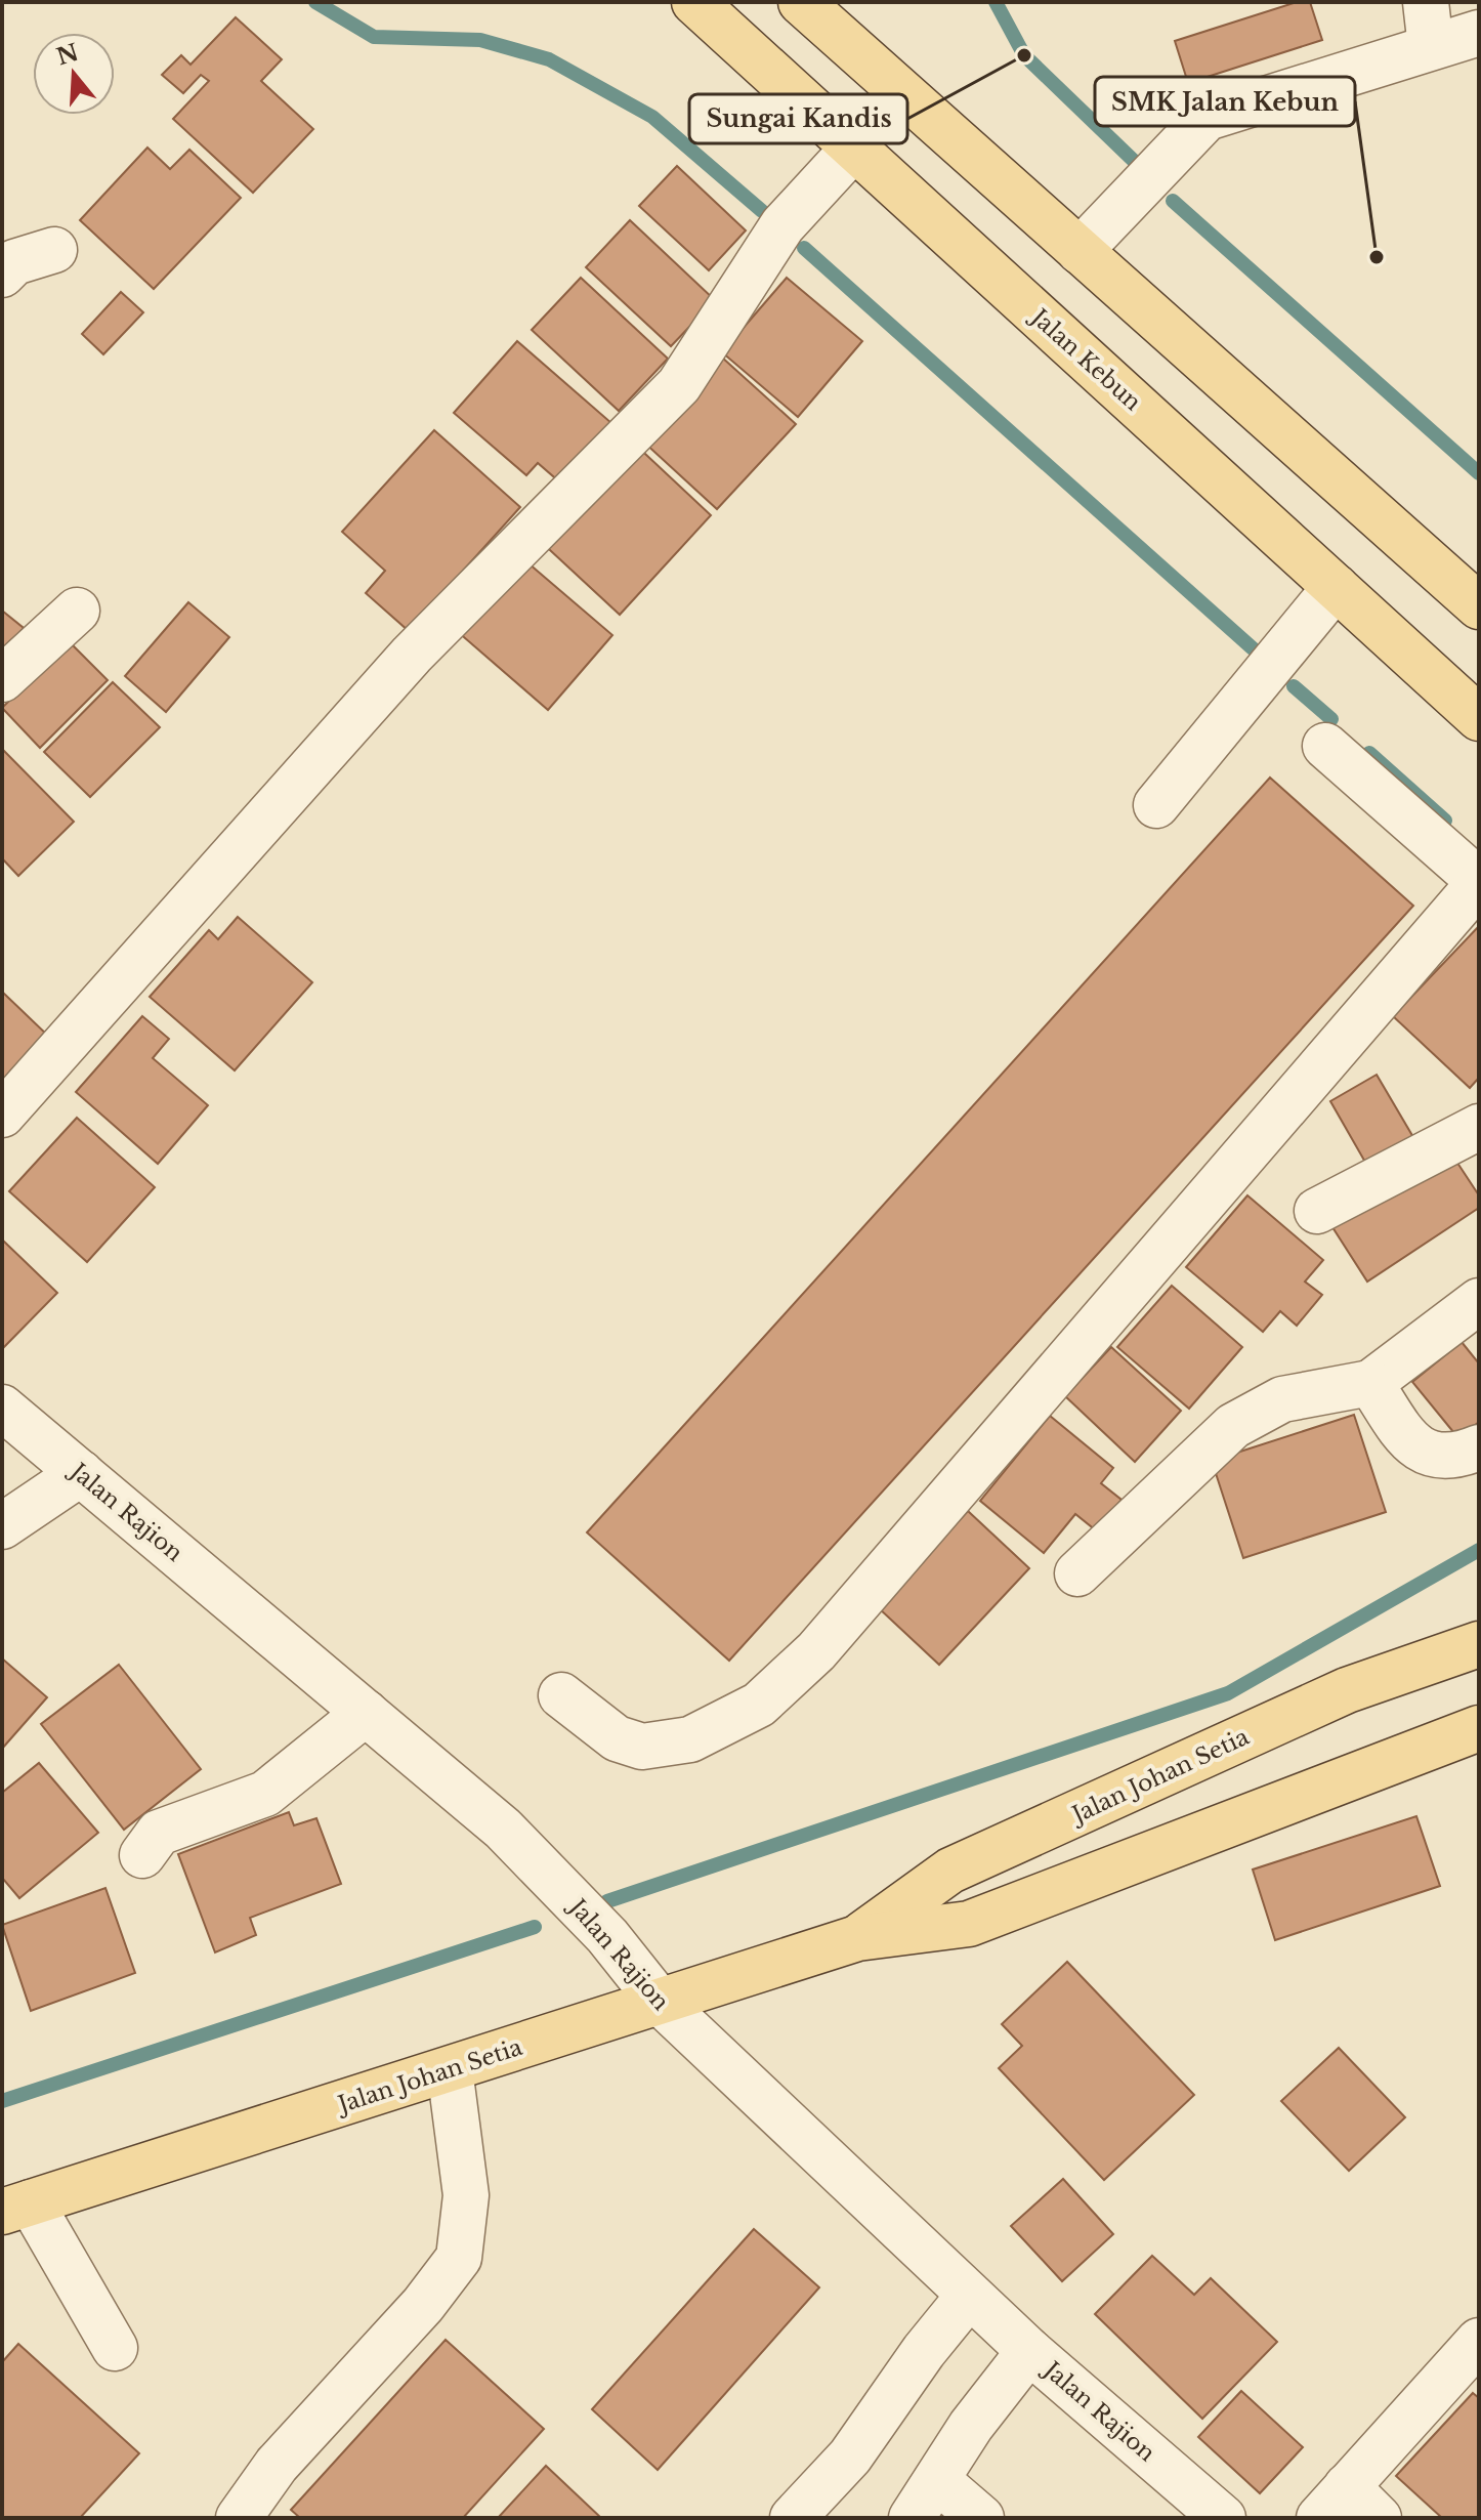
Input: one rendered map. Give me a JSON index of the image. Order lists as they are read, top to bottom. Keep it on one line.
{"streets":{"main road":["Jalan Kebun","Jalan Johan Setia"],"street":["Jalan Rajion"]},"crossings":[["Jalan Rajion","Jalan Johan Setia"]],"places":["Sungai Kandis","SMK Jalan Kebun"],"north":"top"}
